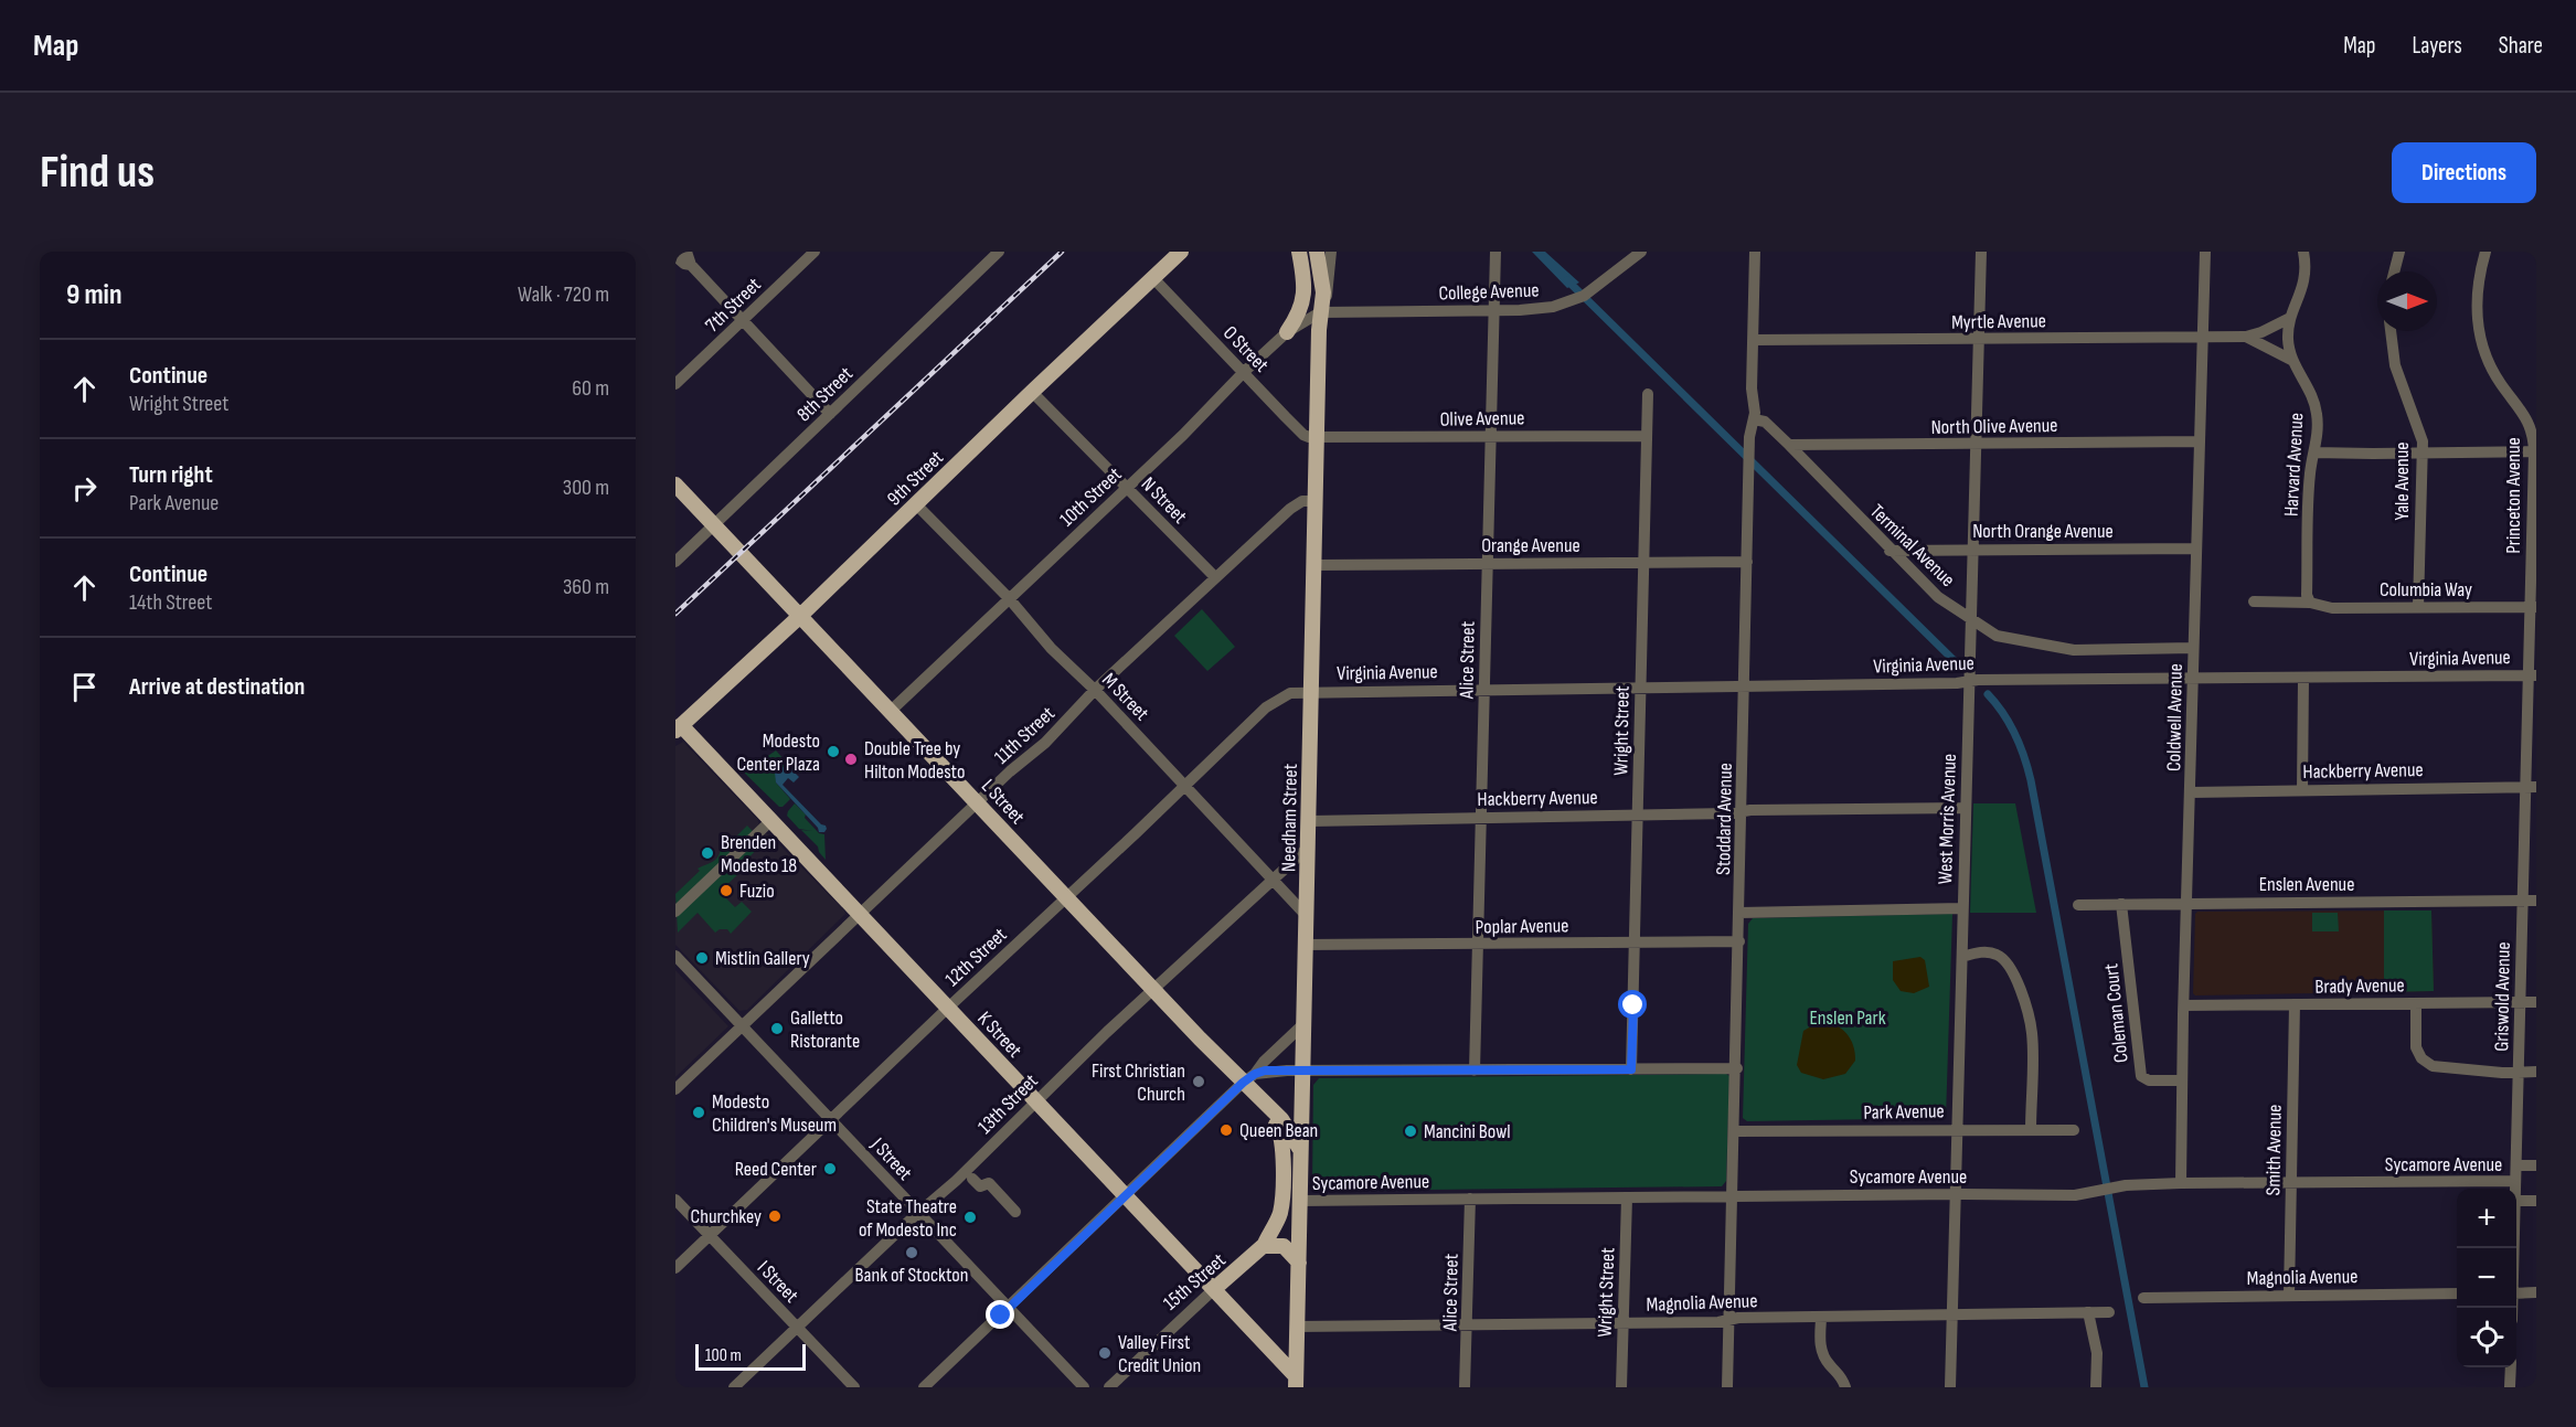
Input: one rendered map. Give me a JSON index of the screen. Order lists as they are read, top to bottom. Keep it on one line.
{"streets":{"main road":["9th Street","L Street","Needham Street","K Street","15th Street"],"street":["College Avenue","7th Street","Myrtle Avenue","O Street","8th Street","Olive Avenue","North Olive Avenue","Harvard Avenue","Yale Avenue","Princeton Avenue","10th Street","N Street","North Orange Avenue","Orange Avenue","Terminal Avenue","Columbia Way","Virginia Avenue","Alice Street","M Street","Coldwell Avenue","Wright Street","11th Street","Hackberry Avenue","Stoddard Avenue","West Morris Avenue","Enslen Avenue","Poplar Avenue","12th Street","Brady Avenue","Griswold Avenue","Coleman Court","13th Street","Park Avenue","Smith Avenue","J Street","Sycamore Avenue","Magnolia Avenue","I Street"]},"crossings":[["College Avenue","10th Street"],["College Avenue","Alice Street"],["College Avenue","Needham Street"],["Myrtle Avenue","Harvard Avenue"],["Myrtle Avenue","Coldwell Avenue"],["Myrtle Avenue","Stoddard Avenue"],["Myrtle Avenue","West Morris Avenue"],["O Street","Olive Avenue"],["O Street","9th Street"],["O Street","10th Street"],["O Street","Needham Street"],["8th Street","L Street"],["Olive Avenue","Alice Street"],["Olive Avenue","Wright Street"],["Olive Avenue","Needham Street"],["North Olive Avenue","Terminal Avenue"],["North Olive Avenue","Coldwell Avenue"],["North Olive Avenue","West Morris Avenue"],["Harvard Avenue","Columbia Way"],["9th Street","N Street"],["9th Street","M Street"],["9th Street","L Street"],["9th Street","K Street"],["Yale Avenue","Columbia Way"],["Princeton Avenue","Columbia Way"],["Princeton Avenue","Virginia Avenue"],["Princeton Avenue","Griswold Avenue"],["10th Street","N Street"],["10th Street","M Street"],["10th Street","L Street"],["10th Street","Needham Street"],["N Street","11th Street"],["North Orange Avenue","Terminal Avenue"],["North Orange Avenue","Coldwell Avenue"],["North Orange Avenue","West Morris Avenue"],["Orange Avenue","Alice Street"],["Orange Avenue","Wright Street"],["Orange Avenue","Needham Street"],["Orange Avenue","Stoddard Avenue"],["Terminal Avenue","Coldwell Avenue"],["Terminal Avenue","Stoddard Avenue"],["Terminal Avenue","West Morris Avenue"],["Virginia Avenue","Alice Street"],["Virginia Avenue","Coldwell Avenue"],["Virginia Avenue","Wright Street"],["Virginia Avenue","Needham Street"],["Virginia Avenue","Stoddard Avenue"],["Virginia Avenue","West Morris Avenue"],["Virginia Avenue","12th Street"],["Virginia Avenue","Griswold Avenue"],["Alice Street","Hackberry Avenue"],["Alice Street","Poplar Avenue"],["Alice Street","Sycamore Avenue"],["Alice Street","Magnolia Avenue"],["M Street","11th Street"],["M Street","Needham Street"],["M Street","12th Street"],["M Street","13th Street"],["Coldwell Avenue","Hackberry Avenue"],["Coldwell Avenue","Enslen Avenue"],["Coldwell Avenue","Brady Avenue"],["Coldwell Avenue","Coleman Court"],["Coldwell Avenue","Sycamore Avenue"],["Wright Street","Hackberry Avenue"],["Wright Street","Poplar Avenue"],["Wright Street","Sycamore Avenue"],["Wright Street","Magnolia Avenue"],["11th Street","L Street"],["11th Street","Needham Street"],["11th Street","K Street"],["11th Street","J Street"],["Hackberry Avenue","Needham Street"],["Hackberry Avenue","Stoddard Avenue"],["Hackberry Avenue","West Morris Avenue"],["Hackberry Avenue","Griswold Avenue"],["L Street","Needham Street"],["L Street","12th Street"],["L Street","13th Street"],["Needham Street","Poplar Avenue"],["Needham Street","12th Street"],["Needham Street","K Street"],["Needham Street","13th Street"],["Needham Street","Sycamore Avenue"],["Needham Street","Magnolia Avenue"],["Needham Street","15th Street"],["Stoddard Avenue","Poplar Avenue"],["Stoddard Avenue","Park Avenue"],["Stoddard Avenue","Sycamore Avenue"],["Stoddard Avenue","Magnolia Avenue"],["West Morris Avenue","Park Avenue"],["West Morris Avenue","Sycamore Avenue"],["West Morris Avenue","Magnolia Avenue"],["Enslen Avenue","Griswold Avenue"],["Enslen Avenue","Coleman Court"],["12th Street","K Street"],["12th Street","J Street"],["12th Street","I Street"],["Brady Avenue","Griswold Avenue"],["Brady Avenue","Smith Avenue"],["Griswold Avenue","Sycamore Avenue"],["K Street","13th Street"],["K Street","15th Street"],["13th Street","J Street"],["13th Street","I Street"],["Smith Avenue","Sycamore Avenue"],["Smith Avenue","Magnolia Avenue"],["Sycamore Avenue","15th Street"]],"parks":["Enslen Park"],"places":["Modesto Center Plaza","Double Tree by Hilton Modesto","Brenden Modesto 18","Fuzio","Mistlin Gallery","Galletto Ristorante","First Christian Church","Modesto Children's Museum","Queen Bean","Mancini Bowl","Reed Center","Churchkey","State Theatre of Modesto Inc","Bank of Stockton","Valley First Credit Union"],"scale_bar":"100 m","north":"right","page":{"header":"Map","nav":["Map","Layers","Share"],"buttons":"Directions","title":"Find us","heading":["9 min","Walk · 720 m"],"list":[["Continue","Wright Street","60 m"],["Turn right","Park Avenue","300 m"],["Continue","14th Street","360 m"],"Arrive at destination"],"map_buttons":["+","−"],"scale":"100 m"}}
